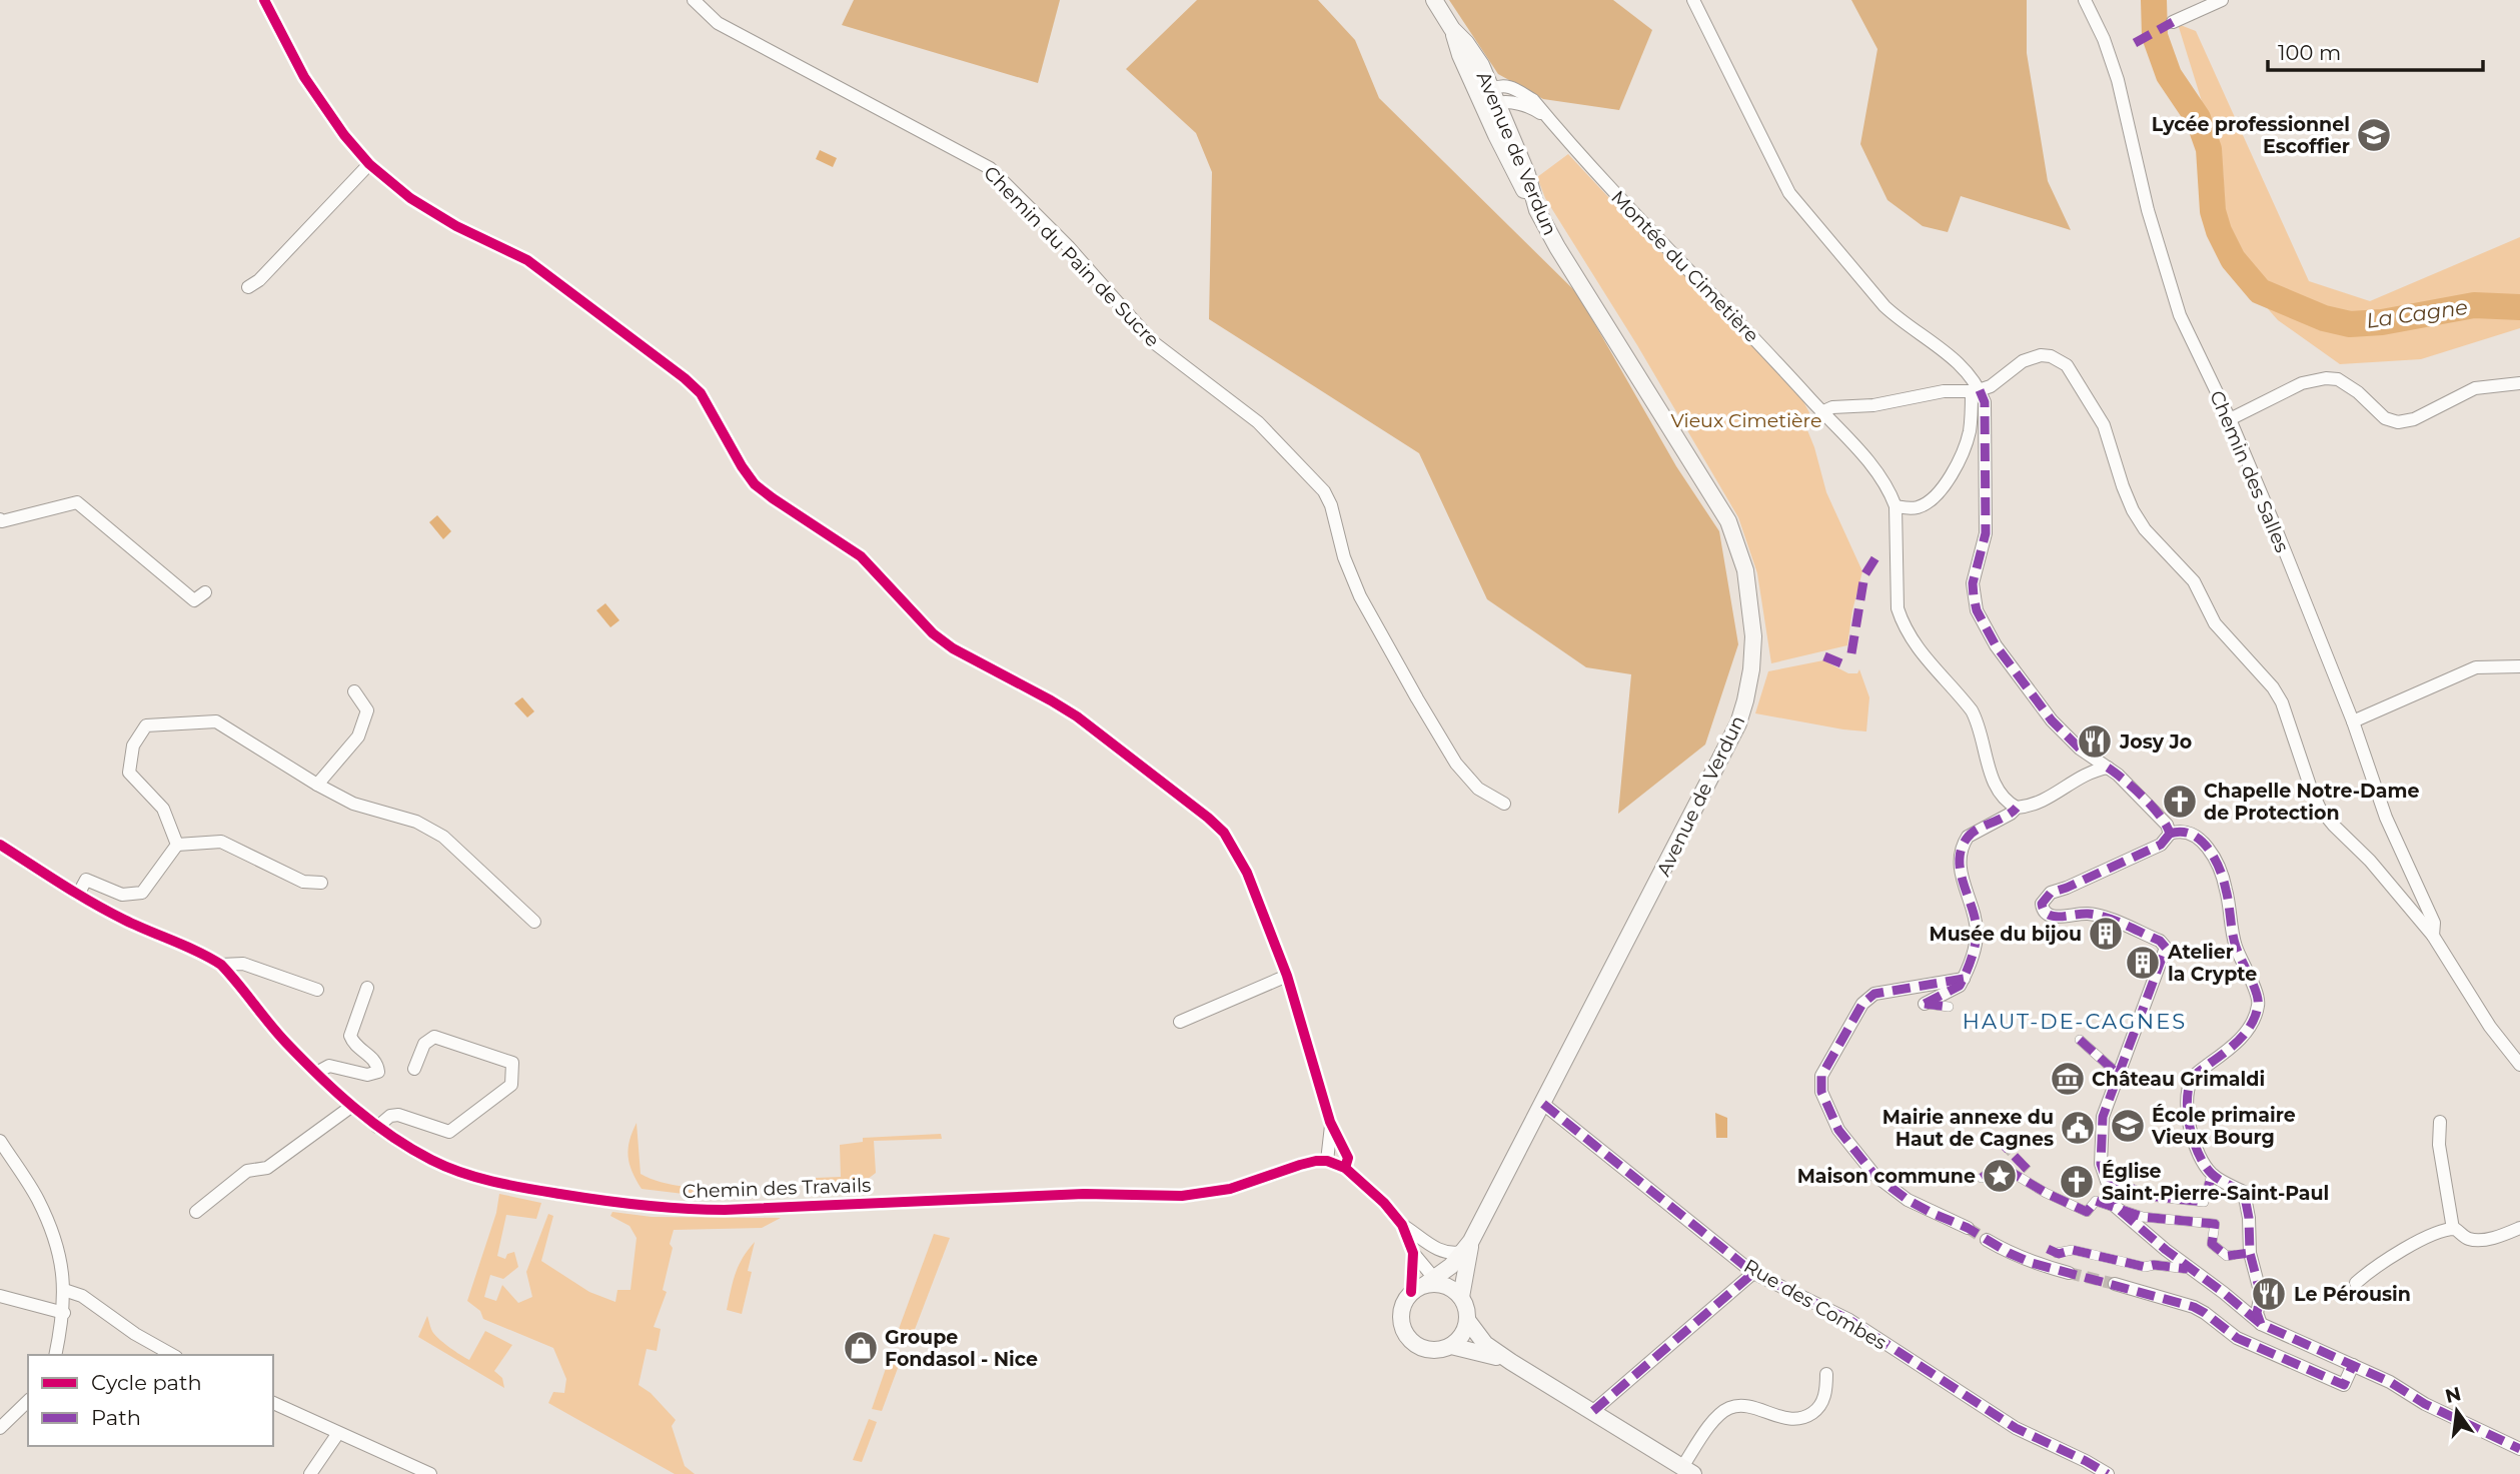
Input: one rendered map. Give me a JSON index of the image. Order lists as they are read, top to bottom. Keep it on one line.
{"streets":{"main road":["Avenue de Verdun"],"street":["Chemin du Pain de Sucre","Montée du Cimetière","Chemin des Salles","Chemin des Travails","Rue des Combes"]},"crossings":[["Avenue de Verdun","Montée du Cimetière"],["Avenue de Verdun","Rue des Combes"]],"districts":["HAUT-DE-CAGNES"],"water":["La Cagne"],"parks":["Vieux Cimetière"],"places":{"school or university":["Lycée professionnel Escoffier","École primaire Vieux Bourg"],"restaurant":["Josy Jo","Le Pérousin"],"church":["Chapelle Notre-Dame de Protection","Église Saint-Pierre-Saint-Paul"],"building":["Musée du bijou","Atelier la Crypte"],"museum":["Château Grimaldi"],"public building":["Mairie annexe du Haut de Cagnes"],"place":["Maison commune"],"shop":["Groupe Fondasol - Nice"]},"legend":["Cycle path","Path"],"scale_bar":"100 m","north":"top"}
